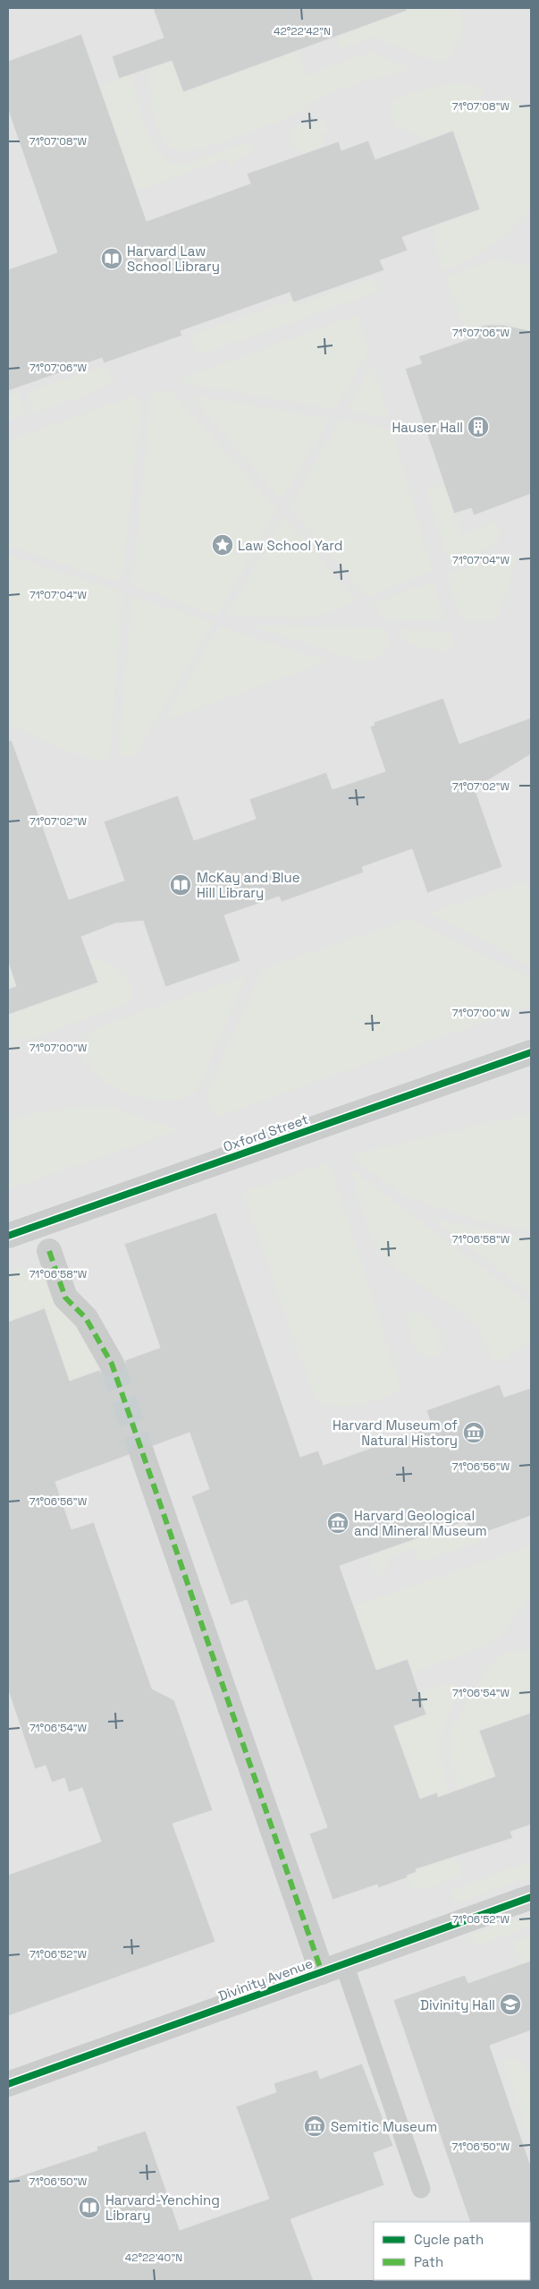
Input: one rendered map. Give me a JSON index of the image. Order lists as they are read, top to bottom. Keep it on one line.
{"streets":{"street":["Oxford Street","Divinity Avenue"]},"places":{"library":["Harvard Law School Library","McKay and Blue Hill Library","Harvard-Yenching Library"],"building":["Hauser Hall"],"place":["Law School Yard"],"museum":["Harvard Museum of Natural History","Harvard Geological and Mineral Museum","Semitic Museum"],"school or university":["Divinity Hall"]},"legend":["Cycle path","Path"],"coordinates":["42°22'42\"N","71°07'08\"W","71°07'06\"W","71°07'04\"W","71°07'02\"W","71°07'00\"W","71°06'58\"W","71°06'56\"W","71°06'54\"W","71°06'52\"W","71°06'50\"W","42°22'40\"N"]}
